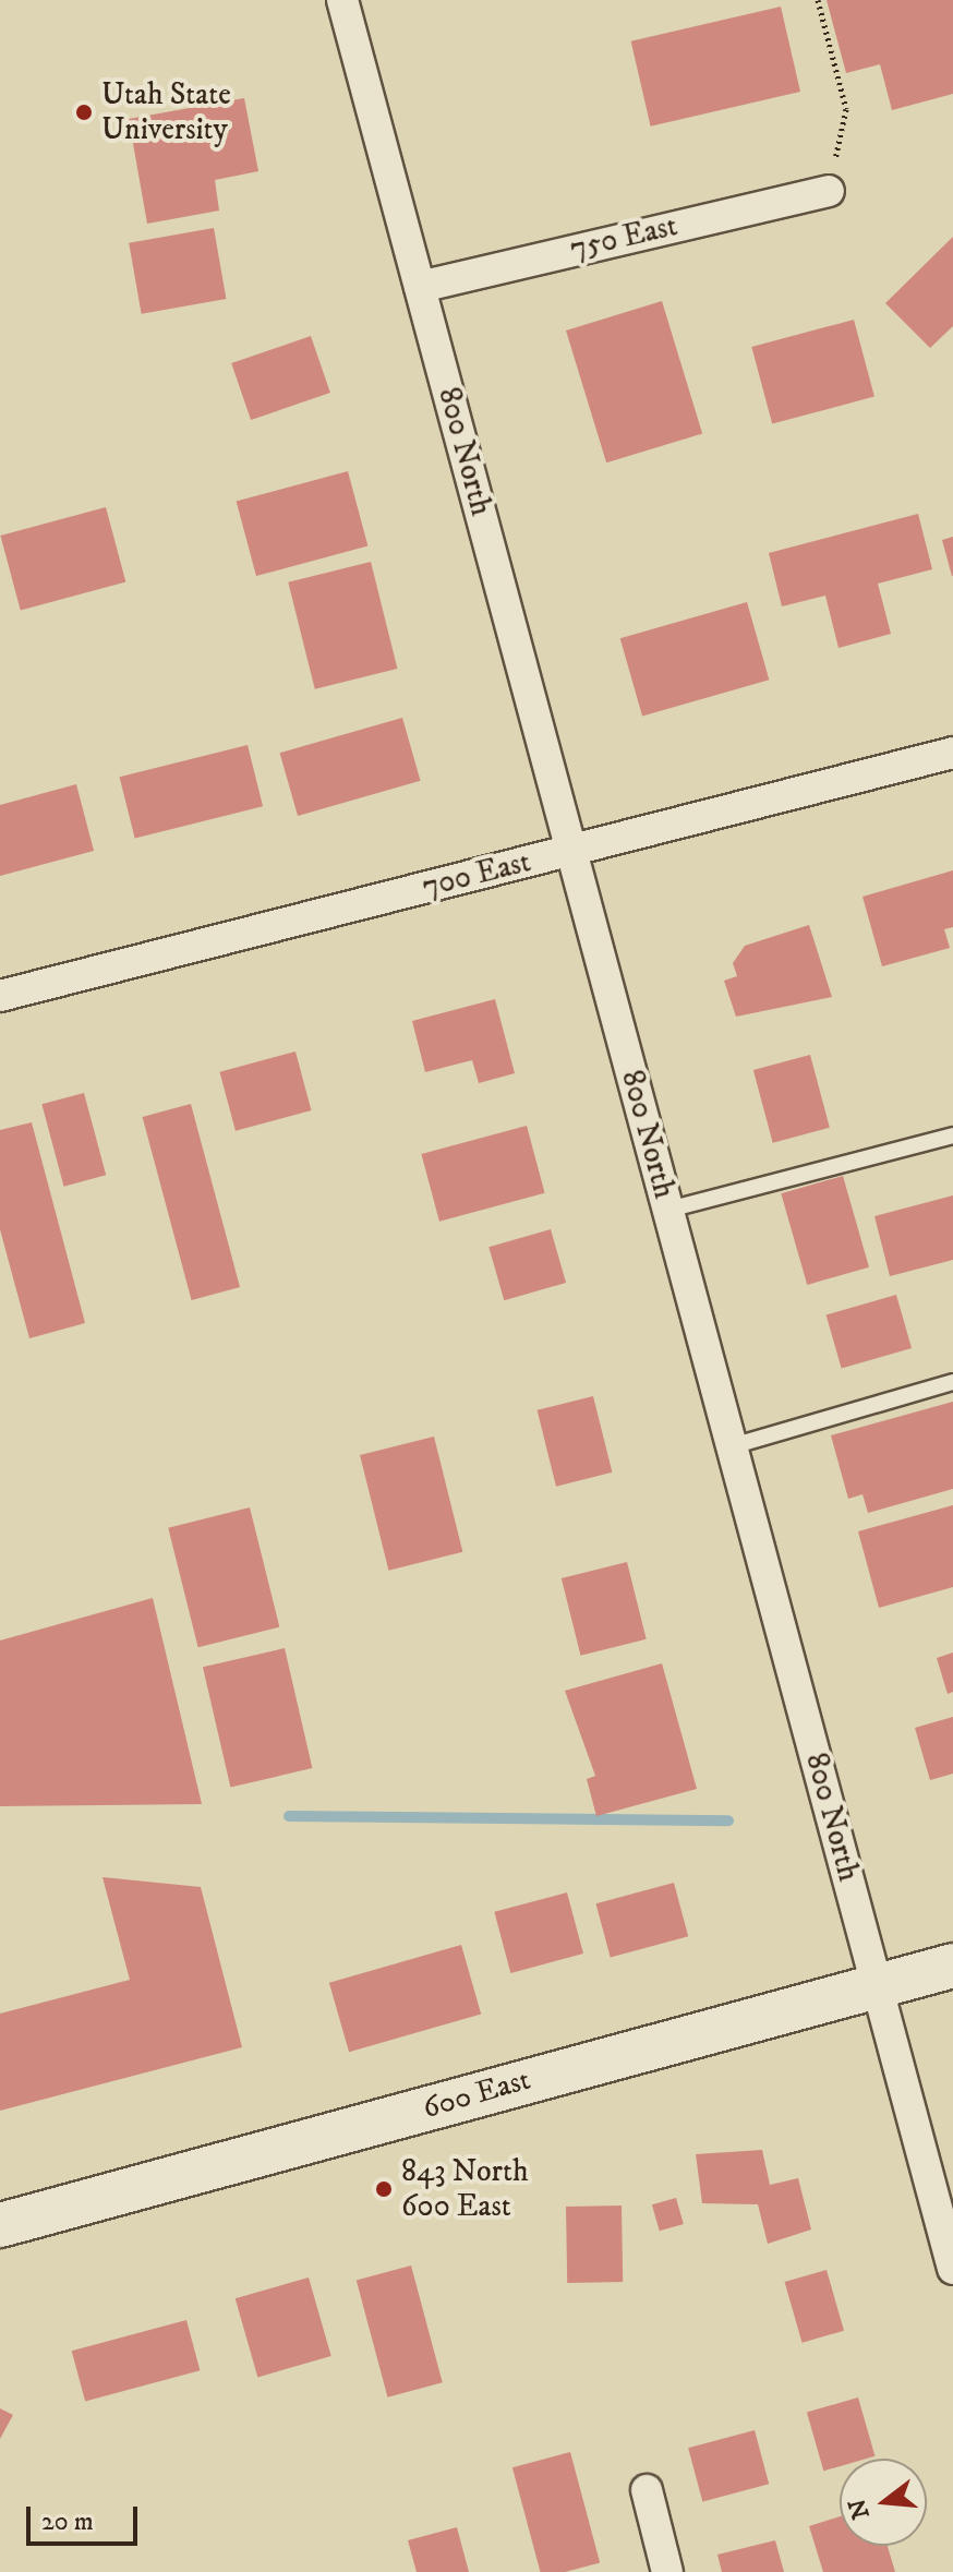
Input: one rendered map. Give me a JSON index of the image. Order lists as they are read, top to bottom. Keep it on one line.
{"streets":{"street":["750 East","800 North","700 East","600 East"]},"crossings":[["750 East","800 North"],["800 North","700 East"],["800 North","600 East"]],"places":["Utah State University","843 North 600 East"],"scale_bar":"20 m","north":"left"}
